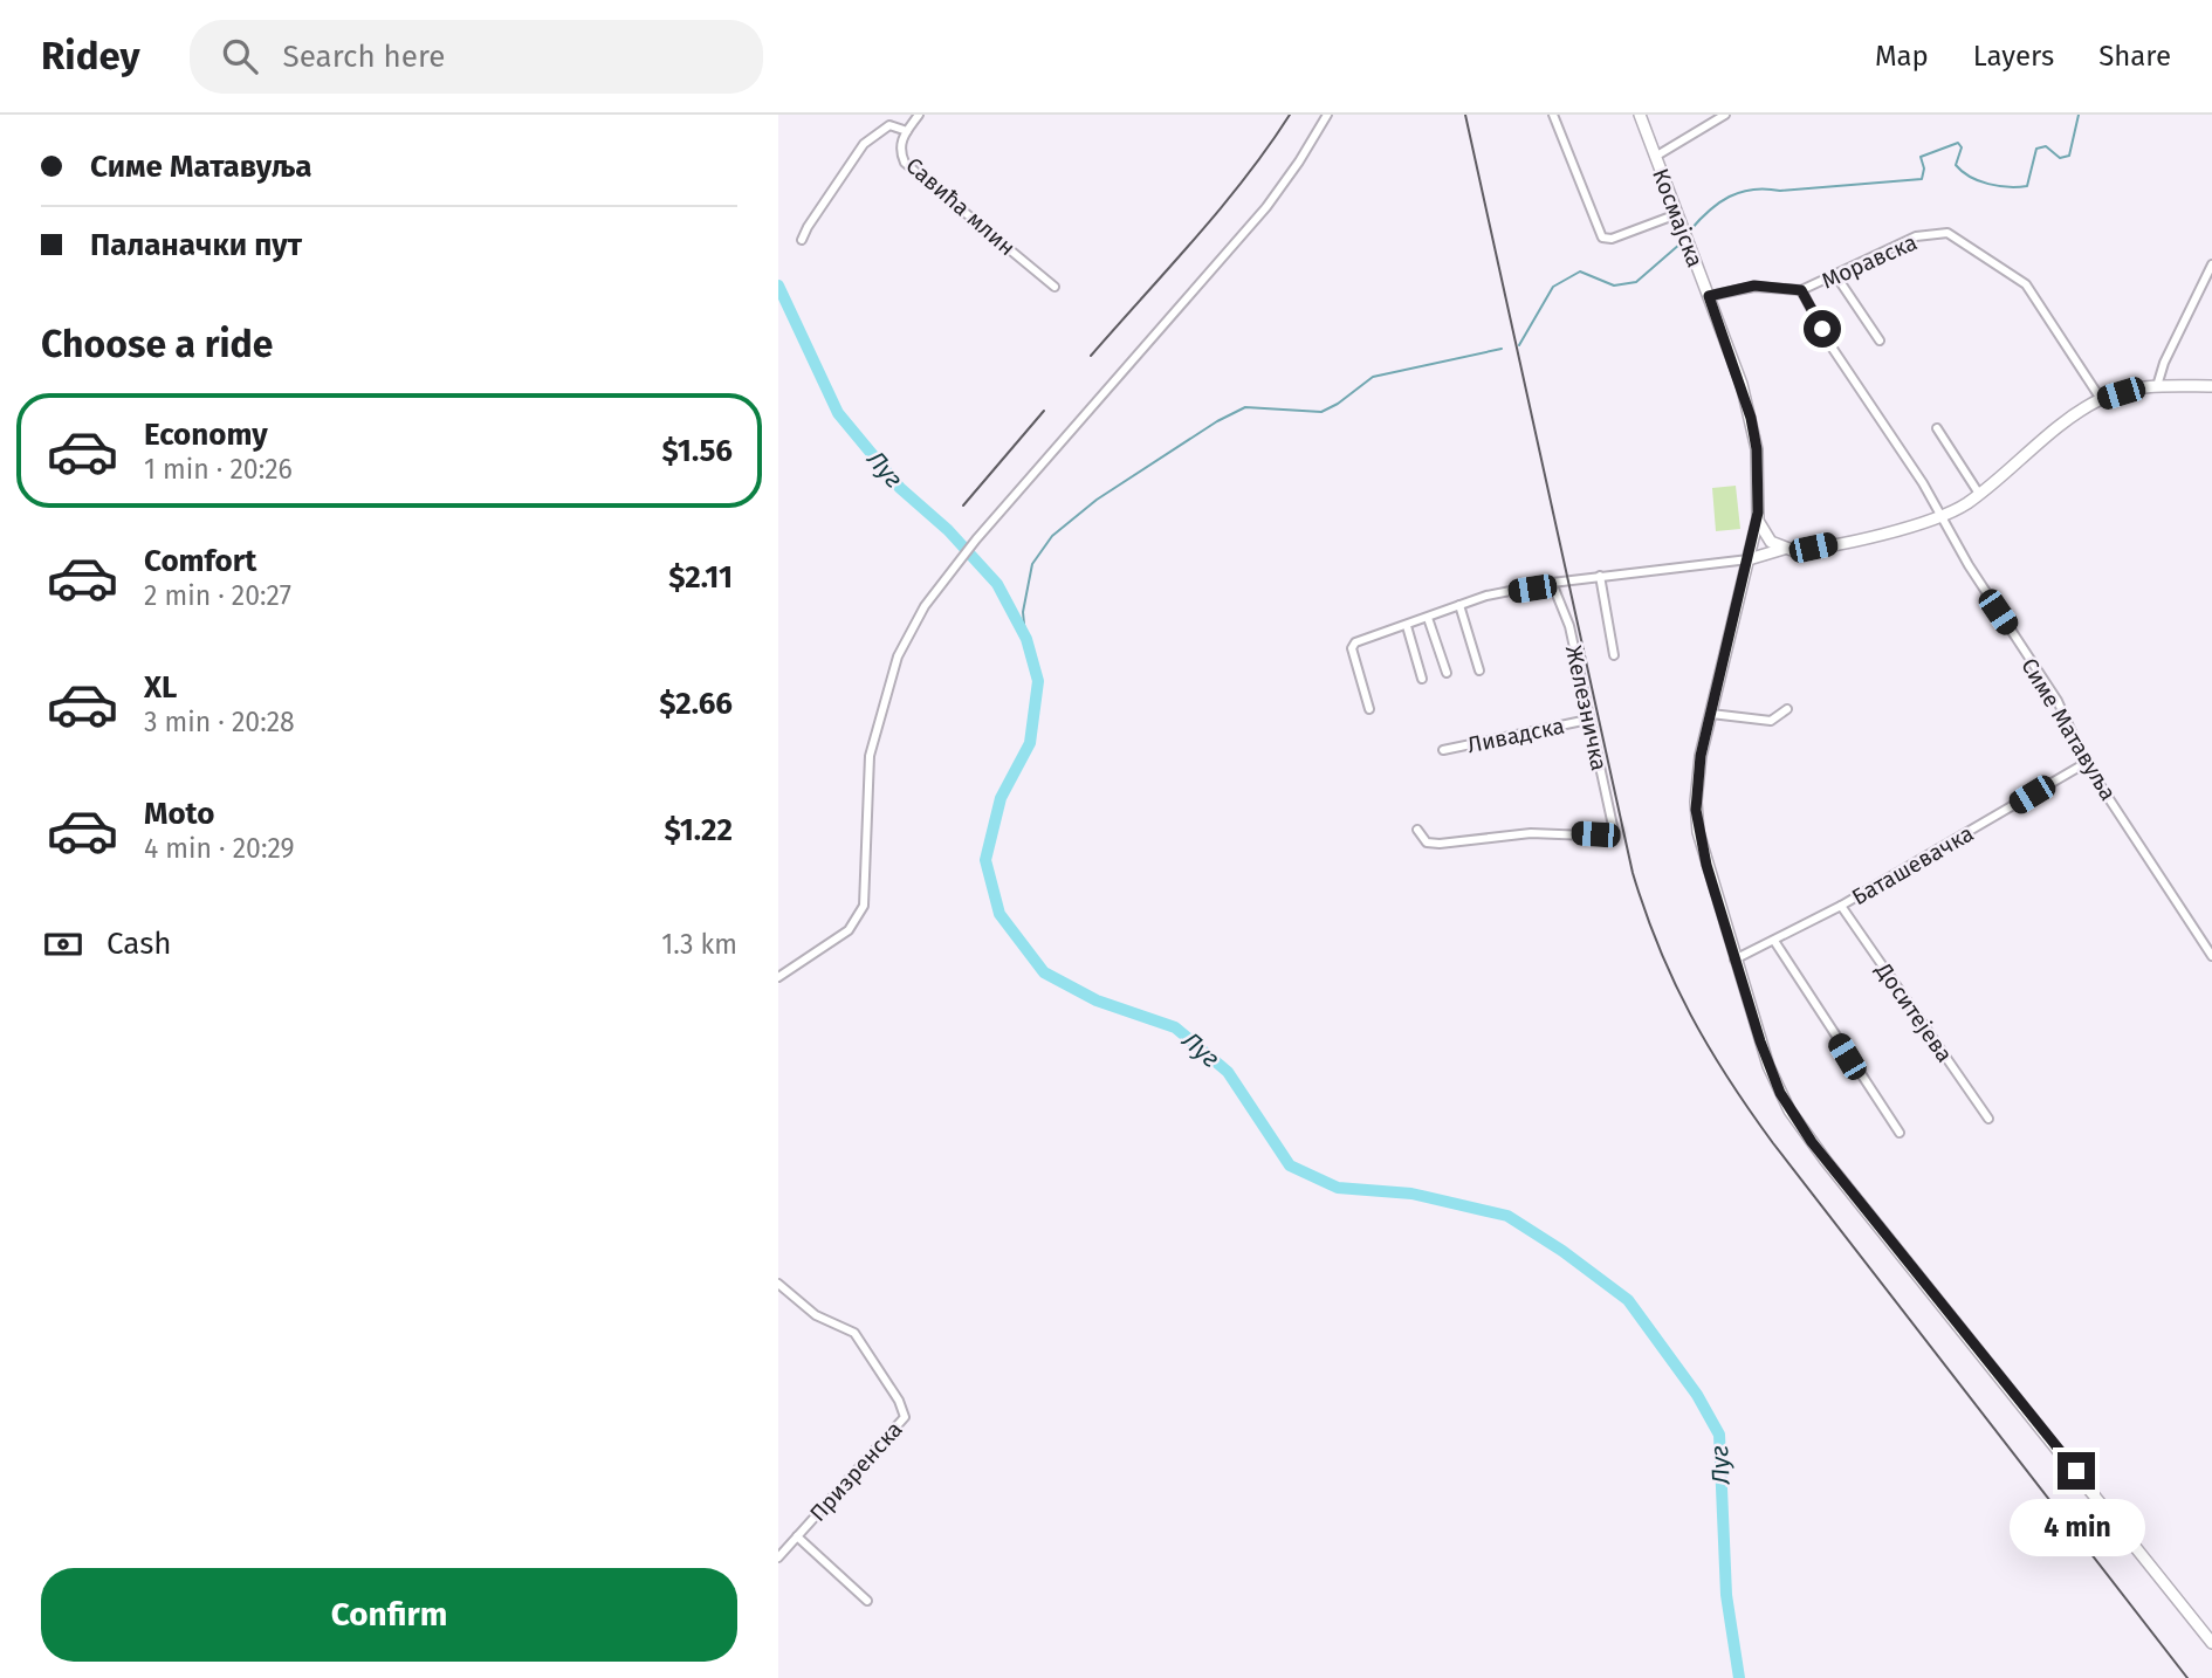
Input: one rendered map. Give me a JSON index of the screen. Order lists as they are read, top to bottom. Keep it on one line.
{"streets":{"main road":["Космајска"],"street":["Савића млин","Моравска","Железничка","Симе Матавуља","Ливадска","Баташевачка","Доситејева","Призренска"]},"crossings":[["Космајска","Моравска"],["Космајска","Баташевачка"],["Моравска","Симе Матавуља"],["Железничка","Ливадска"],["Симе Матавуља","Баташевачка"],["Баташевачка","Доситејева"]],"water":["Луг"],"page":{"header":"Ridey","search":"Search here","nav":["Map","Layers","Share"],"banner":["Симе Матавуља","Паланачки пут"],"heading":"Choose a ride","list":[{"name":"Economy","note":"1 min · 20:26","value":"$1.56"},{"name":"Comfort","note":"2 min · 20:27","value":"$2.11"},{"name":"XL","note":"3 min · 20:28","value":"$2.66"},{"name":"Moto","note":"4 min · 20:29","value":"$1.22"}],"pay":["Cash","1.3 km"],"bubble":"4 min","buttons":"Confirm"}}
